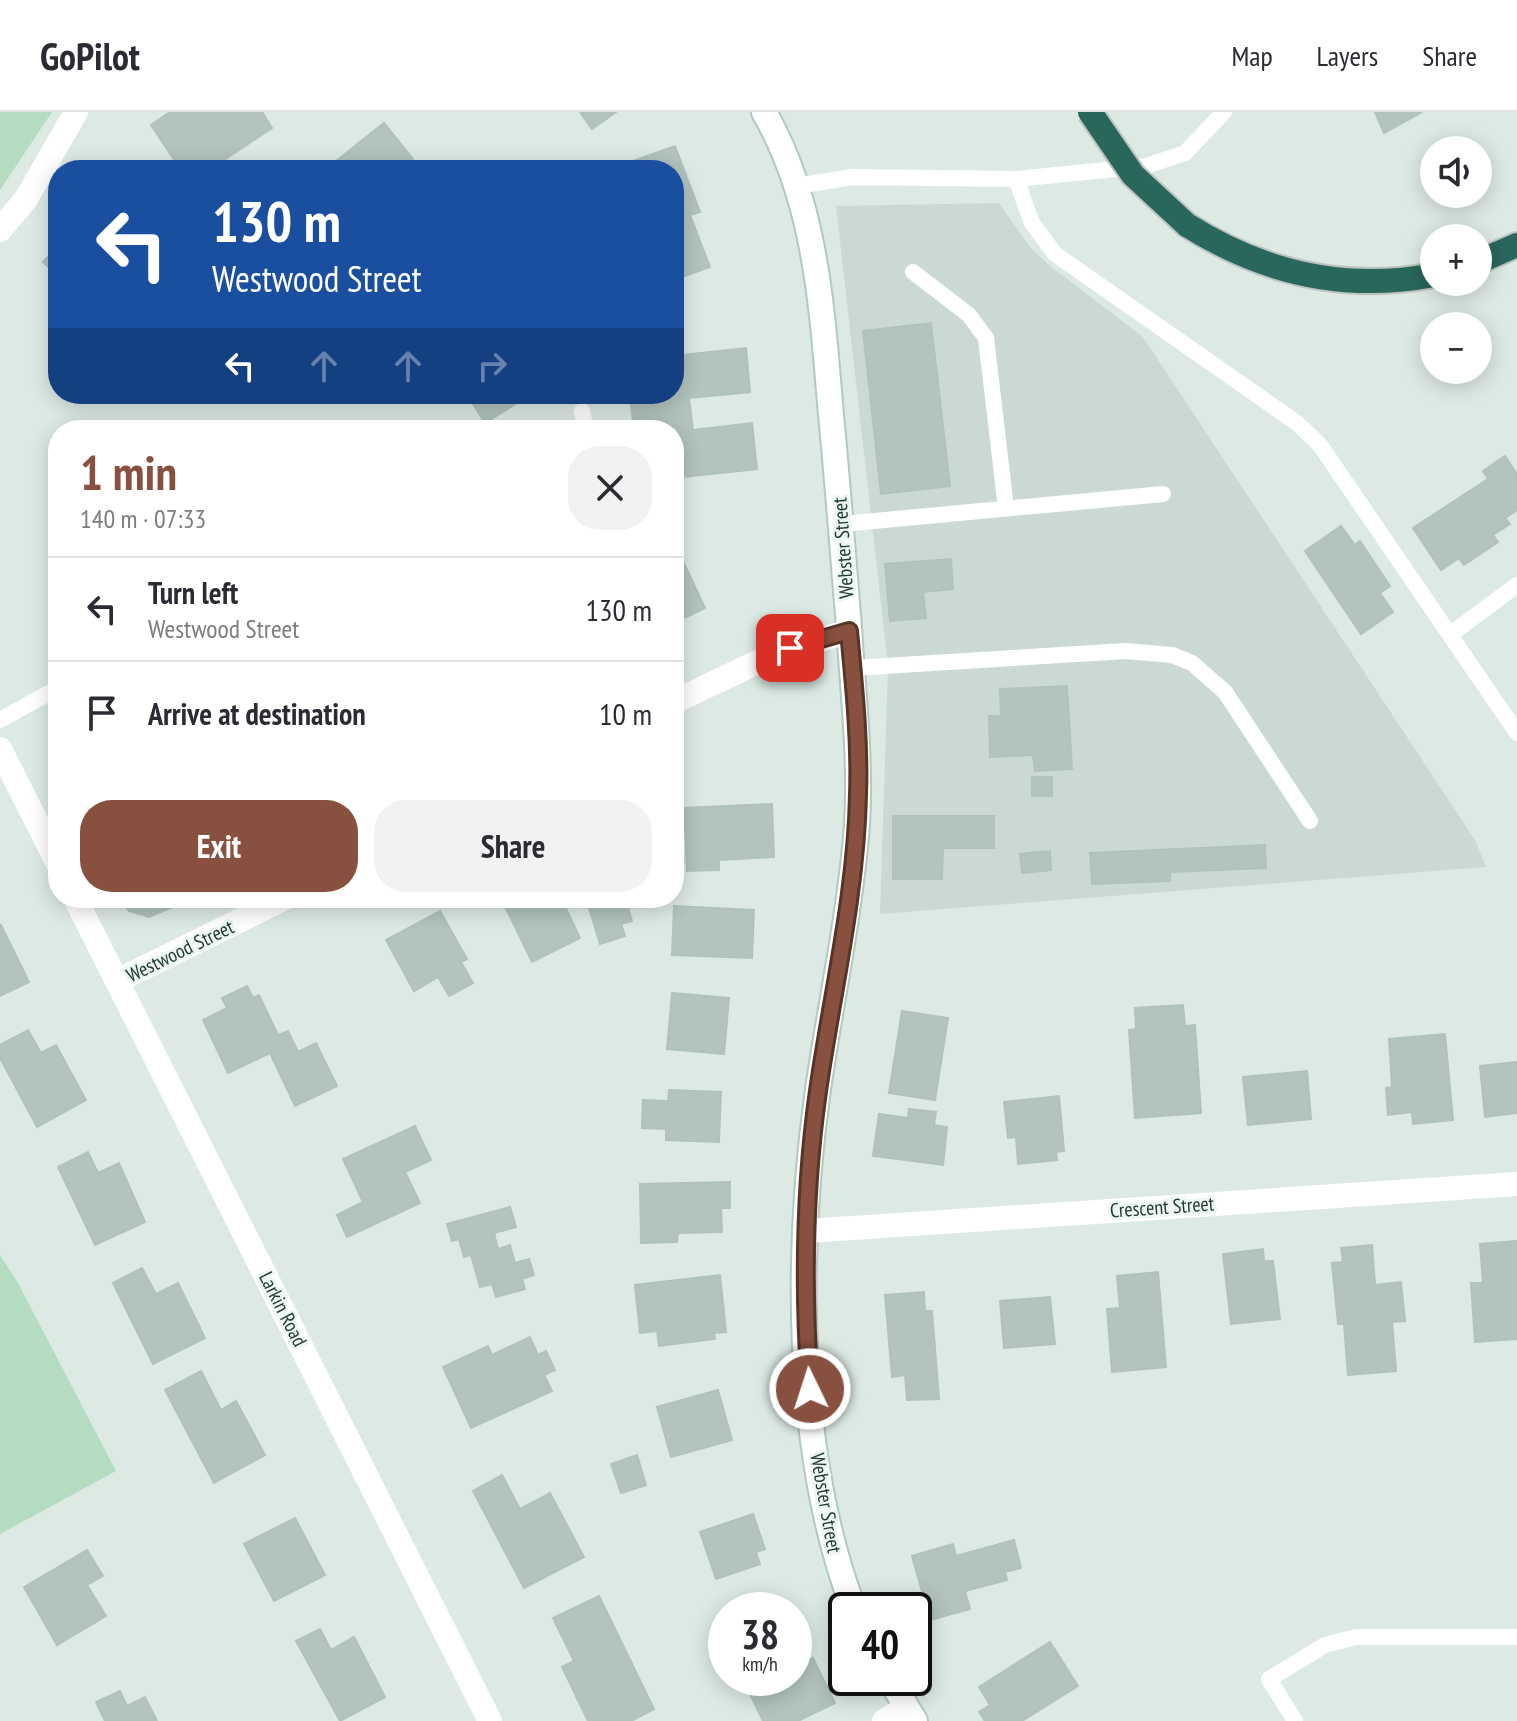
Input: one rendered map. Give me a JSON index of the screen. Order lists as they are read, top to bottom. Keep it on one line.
{"streets":{"street":["Webster Street","Westwood Street","Crescent Street","Larkin Road"]},"crossings":[["Webster Street","Crescent Street"],["Westwood Street","Larkin Road"]],"page":{"header":"GoPilot","nav":["Map","Layers","Share"],"map_buttons":["+","−"],"turn":["130 m","Westwood Street"],"heading":["1 min","140 m · 07:33"],"list":[{"name":"Turn left","note":"Westwood Street","value":"130 m"},{"name":"Arrive at destination","value":"10 m"}],"buttons":["Exit","Share"],"speed":"38 km/h","limit":"40"}}
